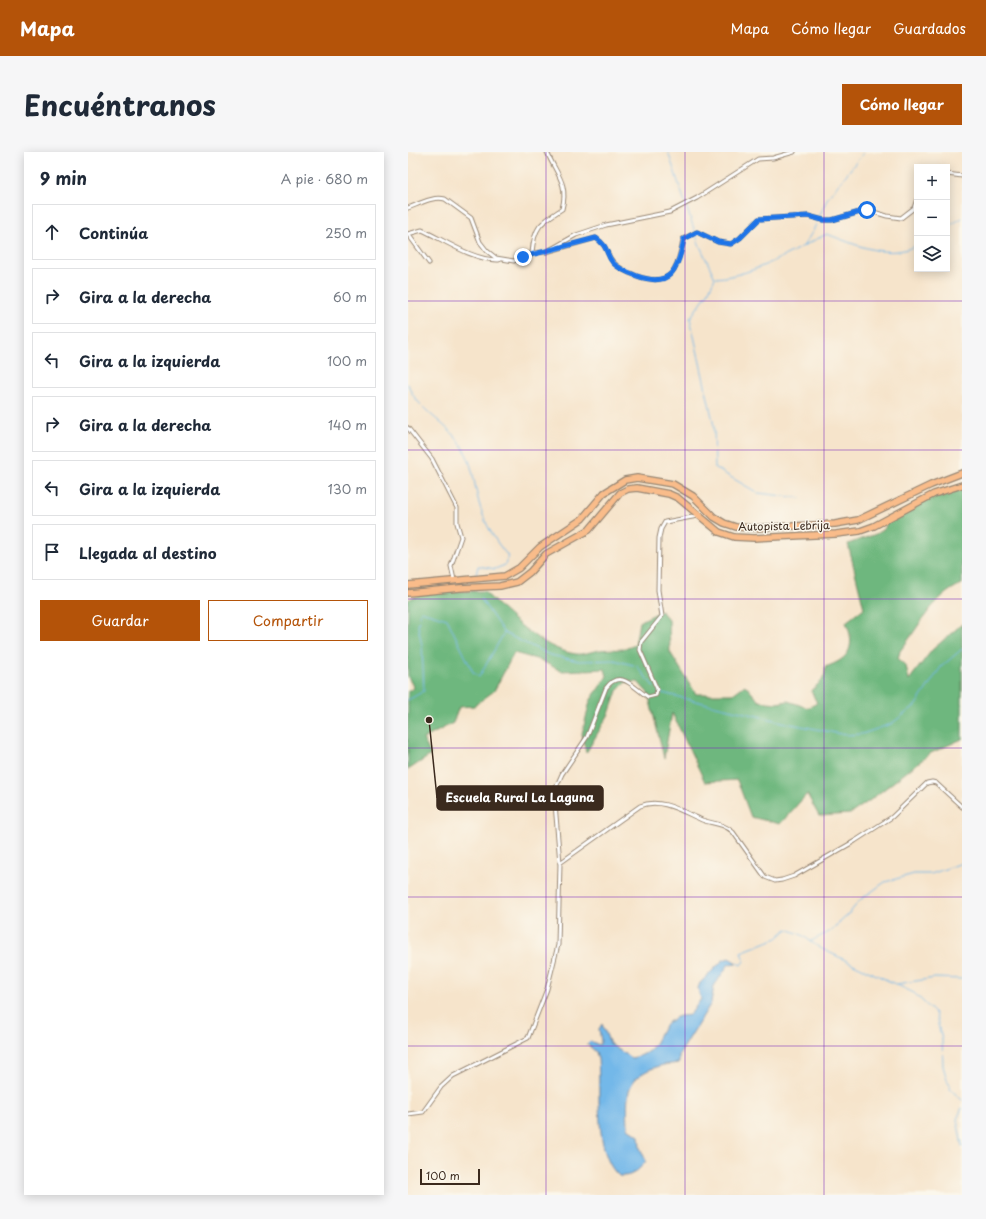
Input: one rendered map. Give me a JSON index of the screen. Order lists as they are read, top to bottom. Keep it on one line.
{"streets":{"highway":["Autopista Lebrija"]},"places":["Escuela Rural La Laguna"],"scale_bar":"100 m","page":{"header":"Mapa","nav":["Mapa","Cómo llegar","Guardados"],"title":"Encuéntranos","buttons":["Cómo llegar",["Guardar","Compartir"]],"heading":["9 min","A pie · 680 m"],"map_buttons":["+","−"],"list":[["Continúa","250 m"],["Gira a la derecha","60 m"],["Gira a la izquierda","100 m"],["Gira a la derecha","140 m"],["Gira a la izquierda","130 m"],"Llegada al destino"],"scale":"100 m"}}
